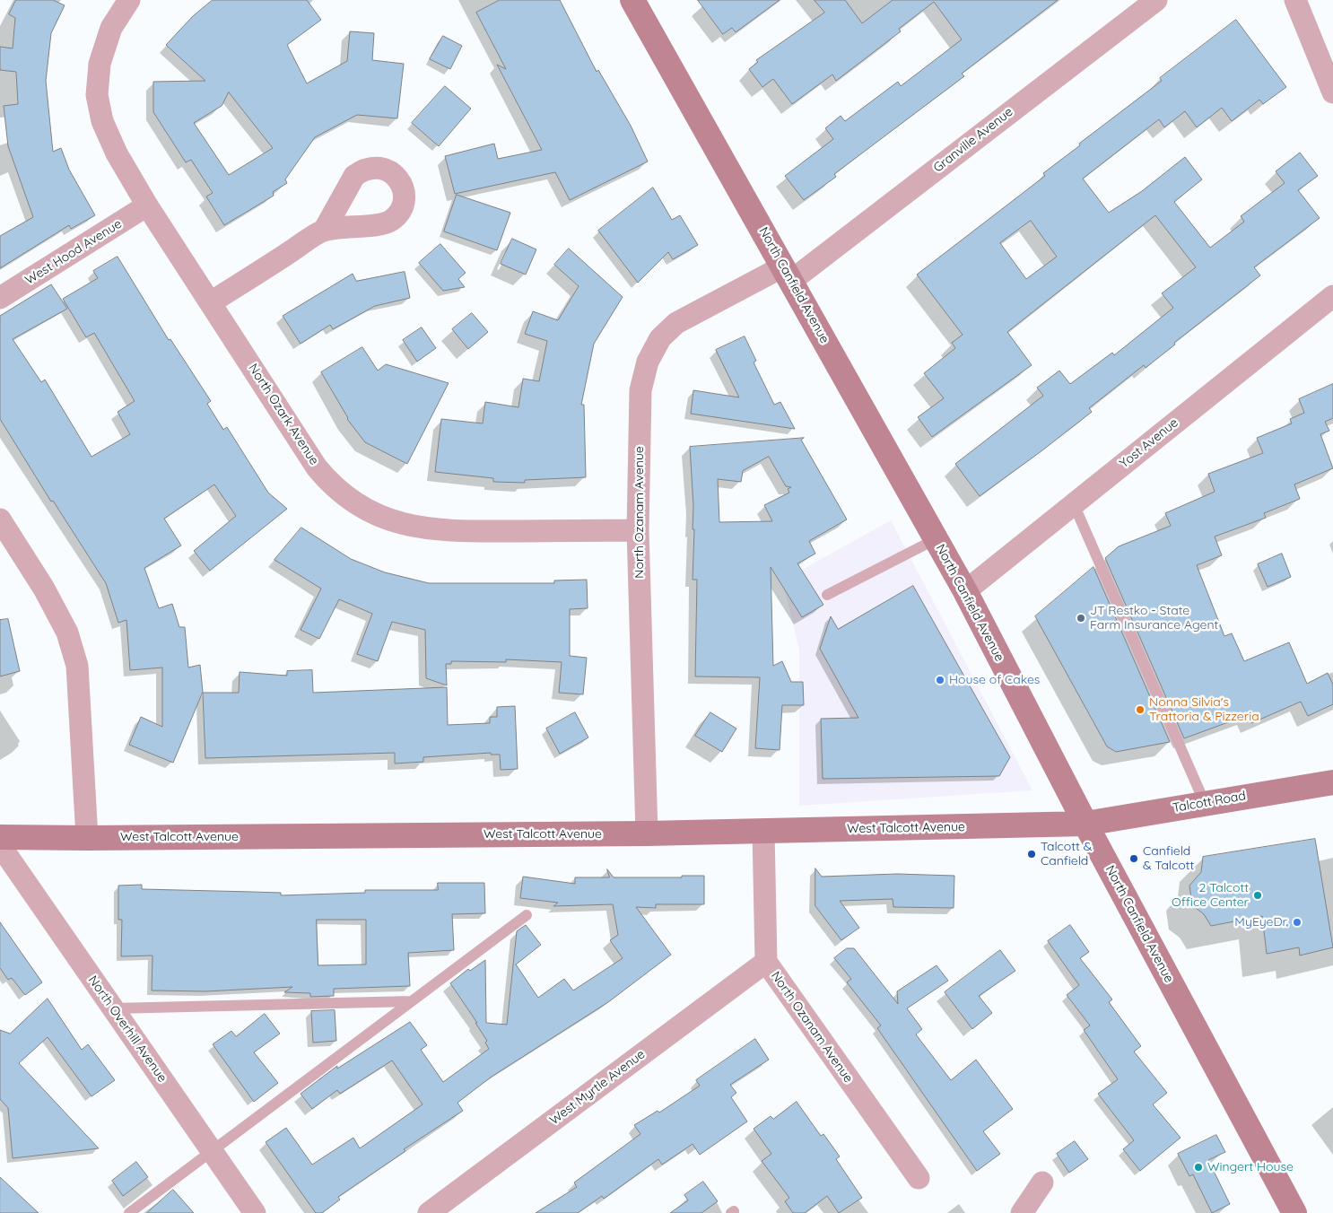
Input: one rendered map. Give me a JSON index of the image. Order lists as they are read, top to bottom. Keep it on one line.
{"streets":{"street":["Granville Avenue","West Hood Avenue","North Canfield Avenue","North Ozark Avenue","Yost Avenue","North Ozanam Avenue","Talcott Road","West Talcott Avenue","North Overhill Avenue","West Myrtle Avenue"]},"crossings":[["Granville Avenue","North Canfield Avenue"],["Granville Avenue","North Ozanam Avenue"],["West Hood Avenue","North Ozark Avenue"],["North Canfield Avenue","Yost Avenue"],["North Canfield Avenue","North Ozanam Avenue"],["North Canfield Avenue","Talcott Road"],["North Canfield Avenue","West Talcott Avenue"],["North Ozark Avenue","North Ozanam Avenue"],["North Ozanam Avenue","West Talcott Avenue"],["North Ozanam Avenue","West Myrtle Avenue"],["Talcott Road","West Talcott Avenue"]],"places":["JT Restko - State Farm Insurance Agent","House of Cakes","Nonna Silvia's Trattoria & Pizzeria","Talcott & Canfield","Canfield & Talcott","2 Talcott Office Center","MyEyeDr.","Wingert House"]}
